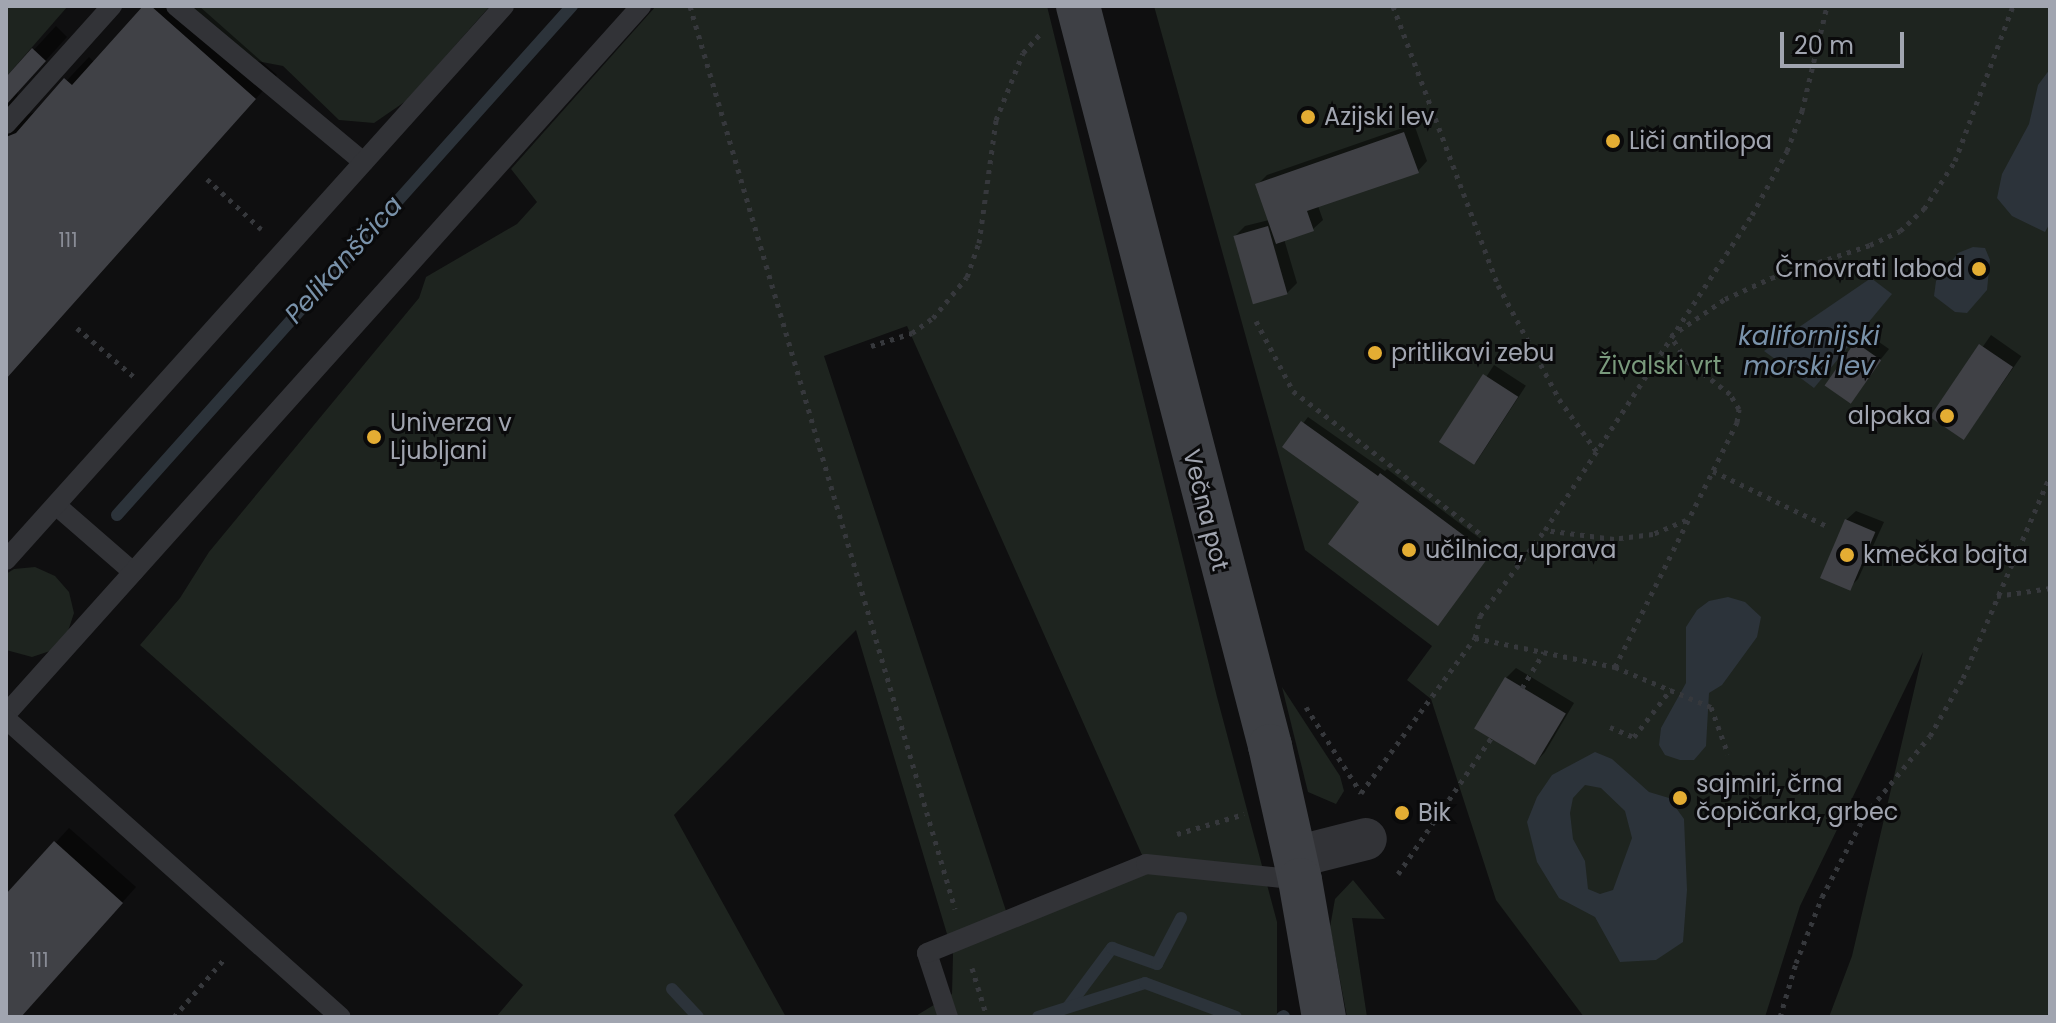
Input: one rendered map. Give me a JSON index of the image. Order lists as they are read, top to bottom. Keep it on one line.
{"streets":{"main road":["Večna pot"]},"water":["Pelikanščica","kalifornijski morski lev"],"parks":["Živalski vrt"],"places":["Azijski lev","Liči antilopa","Črnovrati labod","pritlikavi zebu","alpaka","Univerza v Ljubljani","učilnica, uprava","kmečka bajta","sajmiri, črna čopičarka, grbec","Bik"],"house_numbers":["111","111"],"scale_bar":"20 m"}
